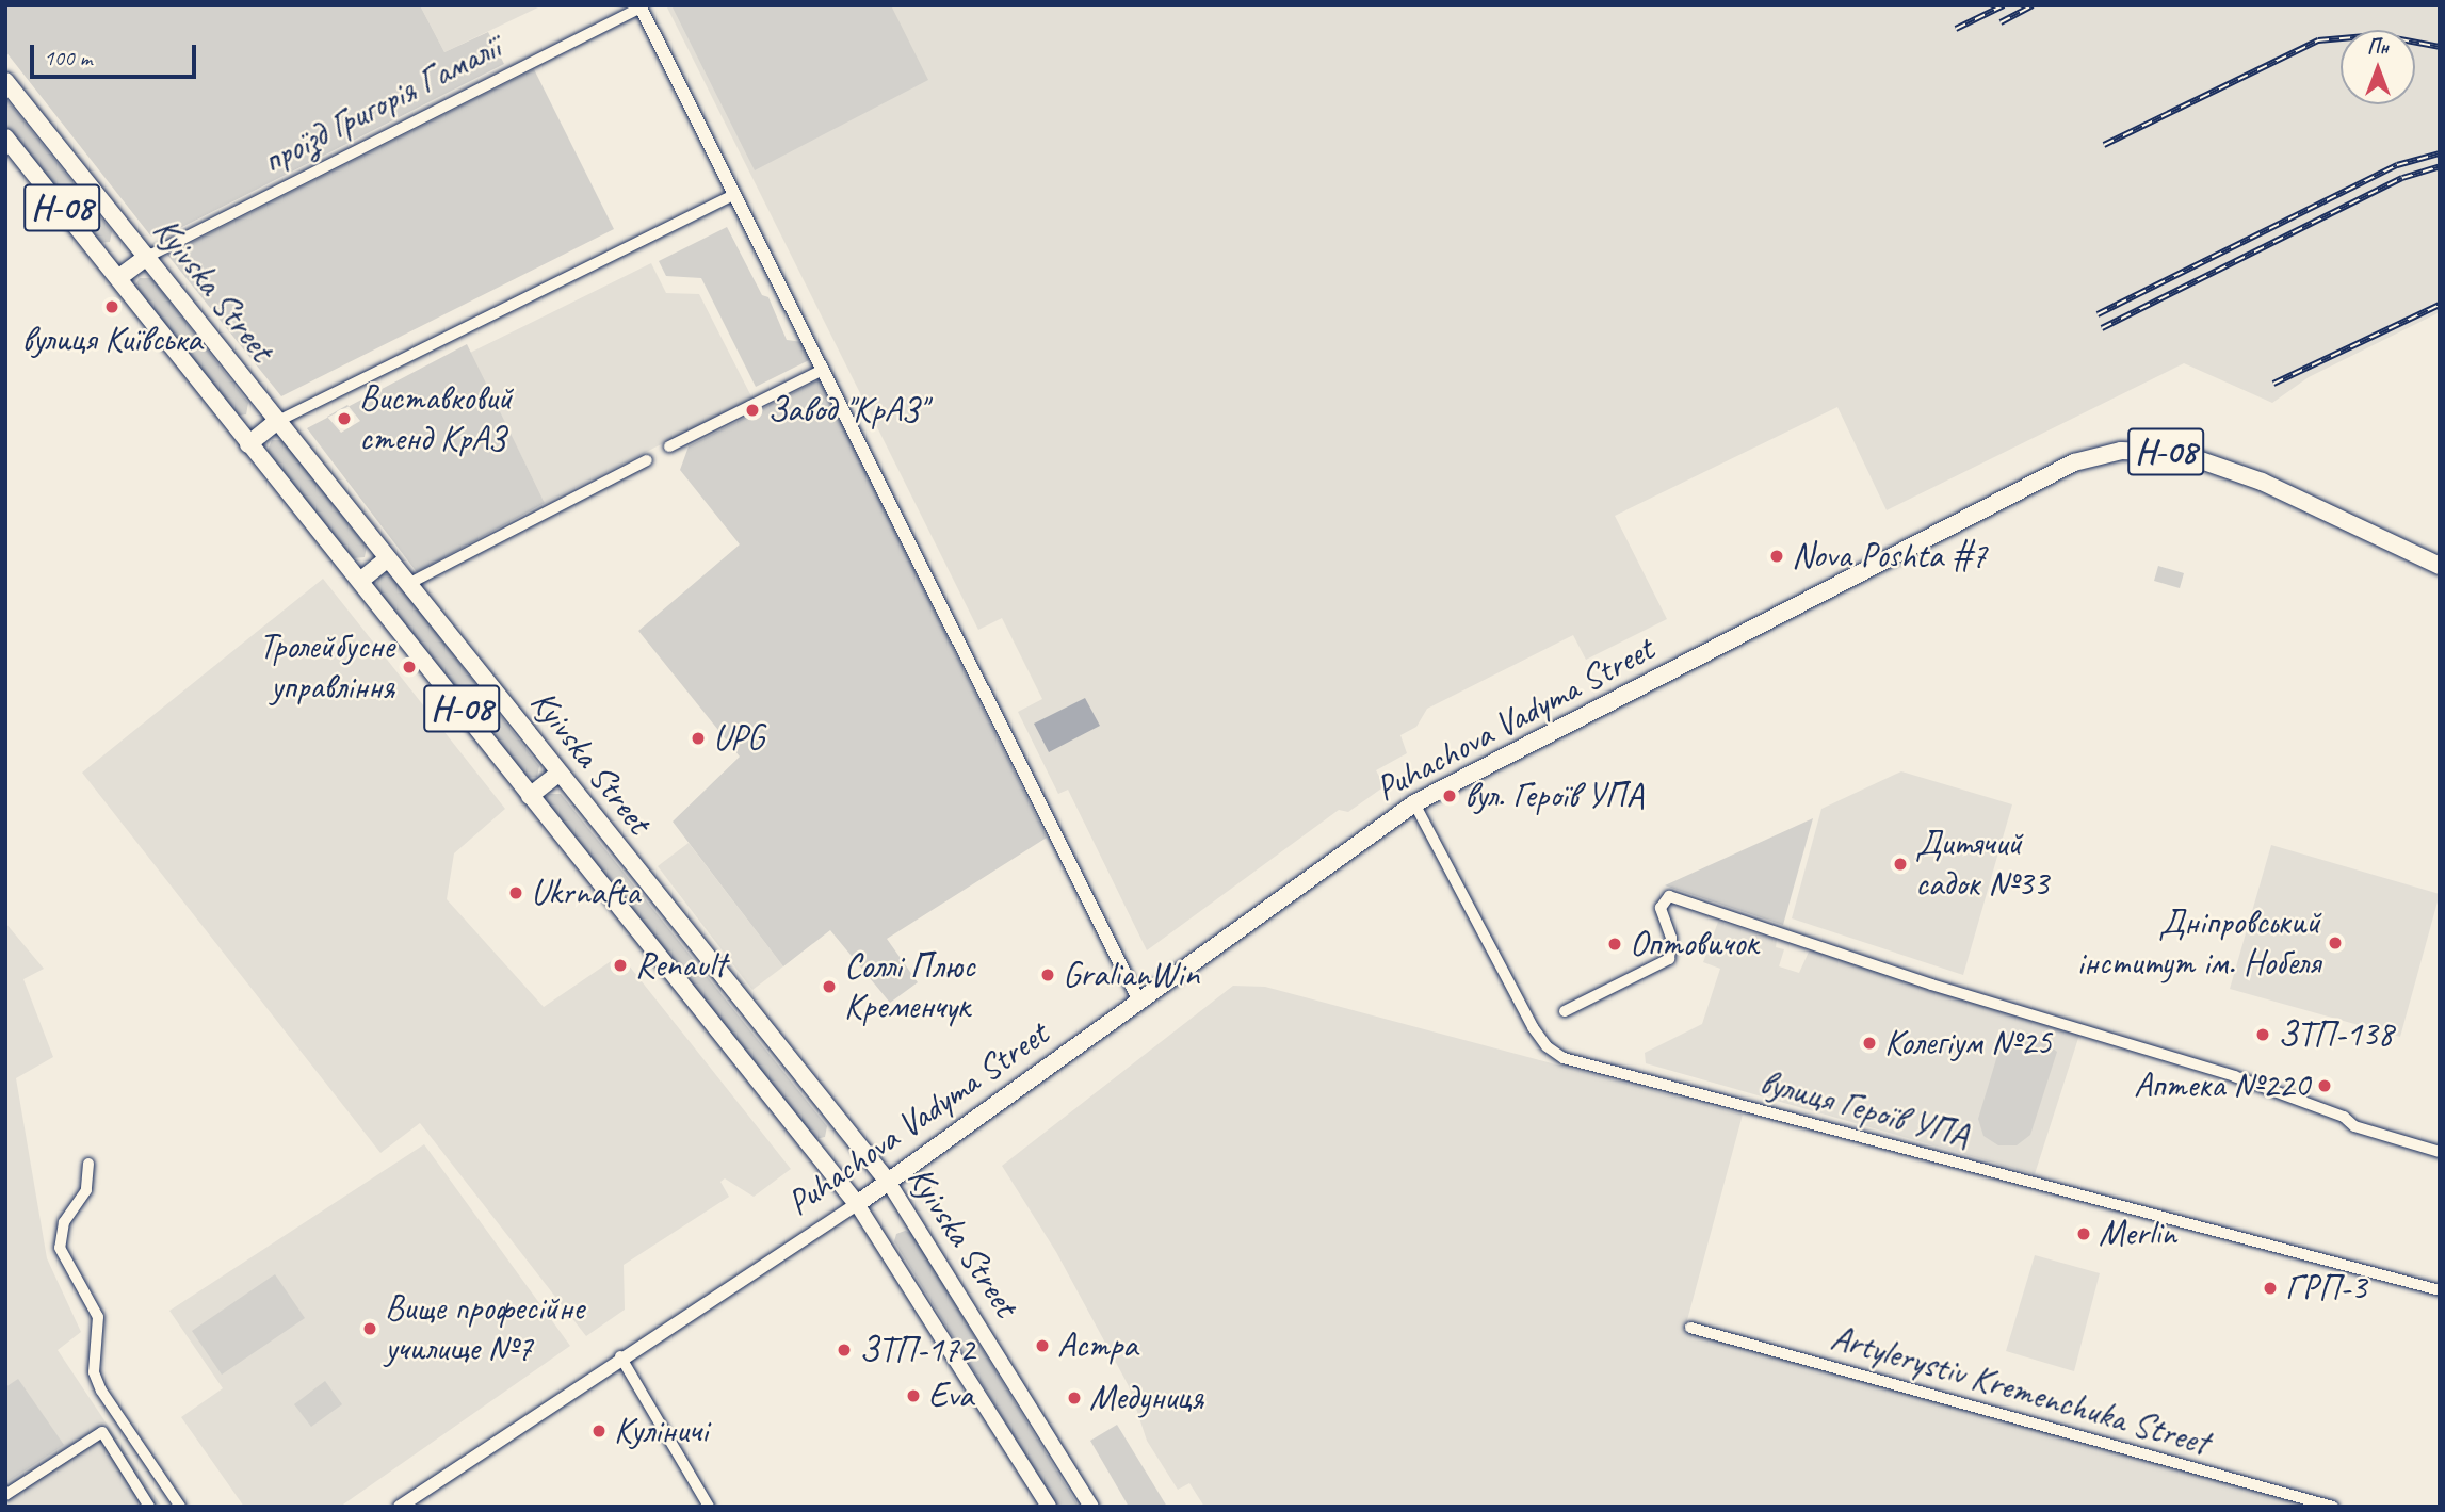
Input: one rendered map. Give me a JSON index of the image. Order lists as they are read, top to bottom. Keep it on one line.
{"streets":{"main road":["Н-08","Kyivska Street","Puhachova Vadyma Street"],"street":["проїзд Григорія Гамалії","вулиця Героїв УПА","Artylerystiv Kremenchuka Street"]},"crossings":[["проїзд Григорія Гамалії","Kyivska Street"],["Kyivska Street","Puhachova Vadyma Street"],["Puhachova Vadyma Street","вулиця Героїв УПА"]],"places":["вулиця Київська","Завод \"КрАЗ\"","Виставковий стенд КрАЗ","Nova Poshta #7","Тролейбусне управління","UPG","вул. Героїв УПА","Дитячий садок №33","Ukrnafta","Дніпровський інститут ім. Нобеля","Оптовичок","Renault","GralianWin","Соллі Плюс Кременчук","ЗТП-138","Колегіум №25","Аптека №220","Merlin","ГРП-3","Вище професійне училище №7","Астра","ЗТП-172","Eva","Медуниця","Куліничі"],"scale_bar":"100 m","north":"top"}
